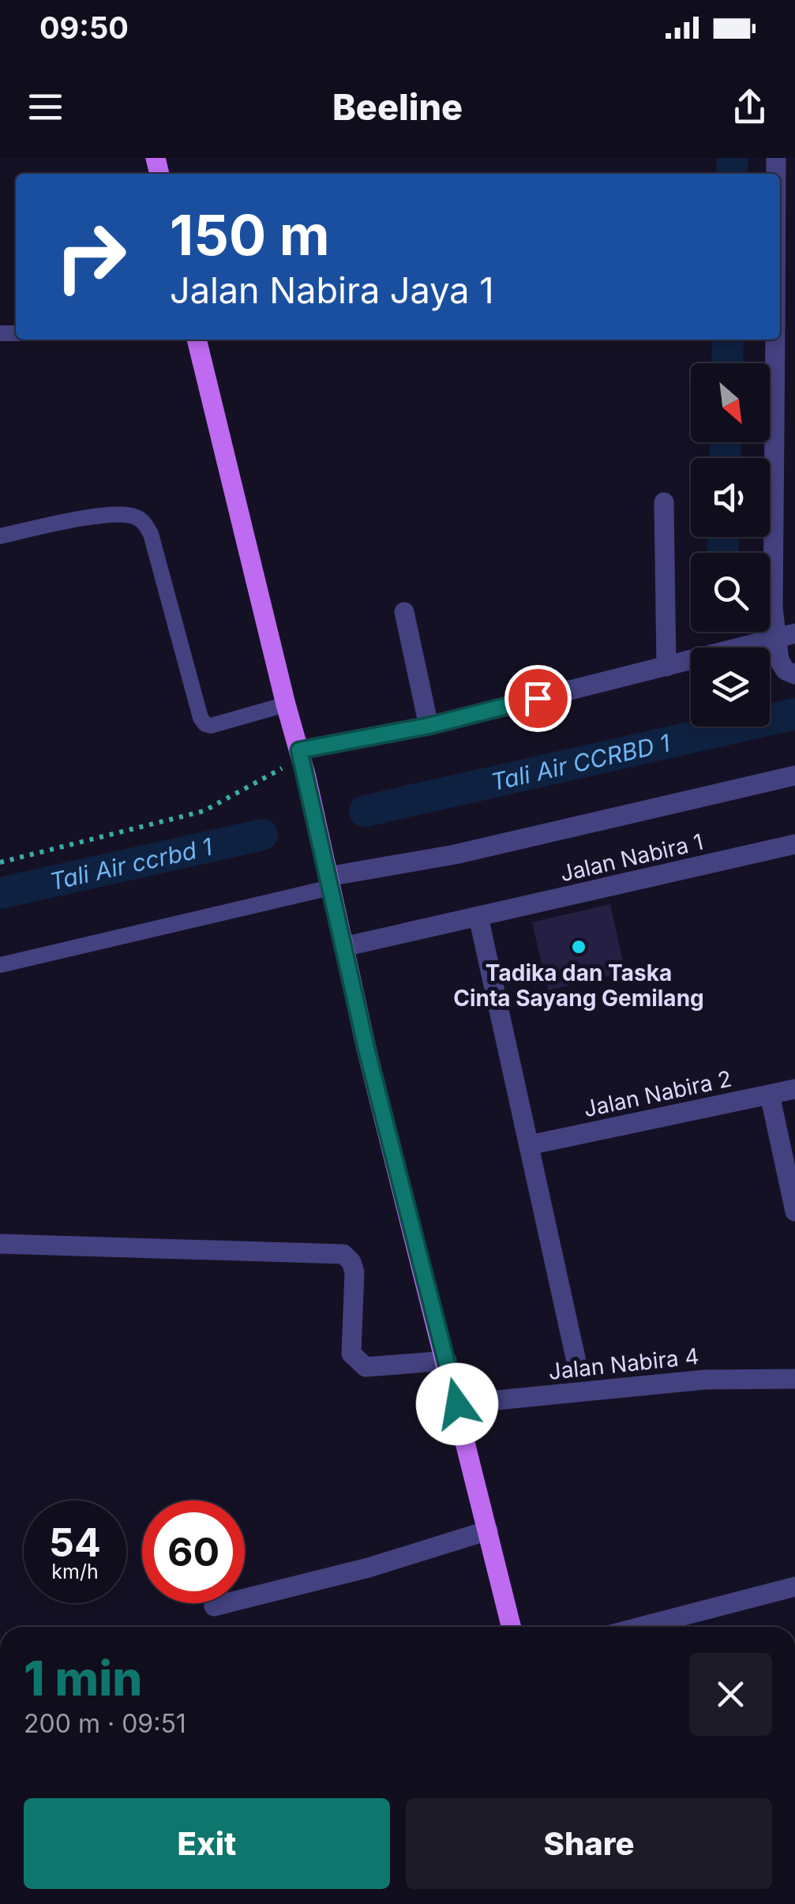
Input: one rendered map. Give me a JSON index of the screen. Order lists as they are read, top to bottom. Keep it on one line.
{"streets":{"street":["Jalan Nabira 1","Jalan Nabira 2","Jalan Nabira 4"]},"water":["Tali Air CCRBD 1","Tali Air ccrbd 1"],"places":["Tadika dan Taska Cinta Sayang Gemilang"],"north":"bottom right","page":{"status":"09:50","header":"Beeline","turn":["150 m","Jalan Nabira Jaya 1"],"speed":"54 km/h","limit":"60","heading":["1 min","200 m · 09:51"],"buttons":["Exit","Share"]}}
